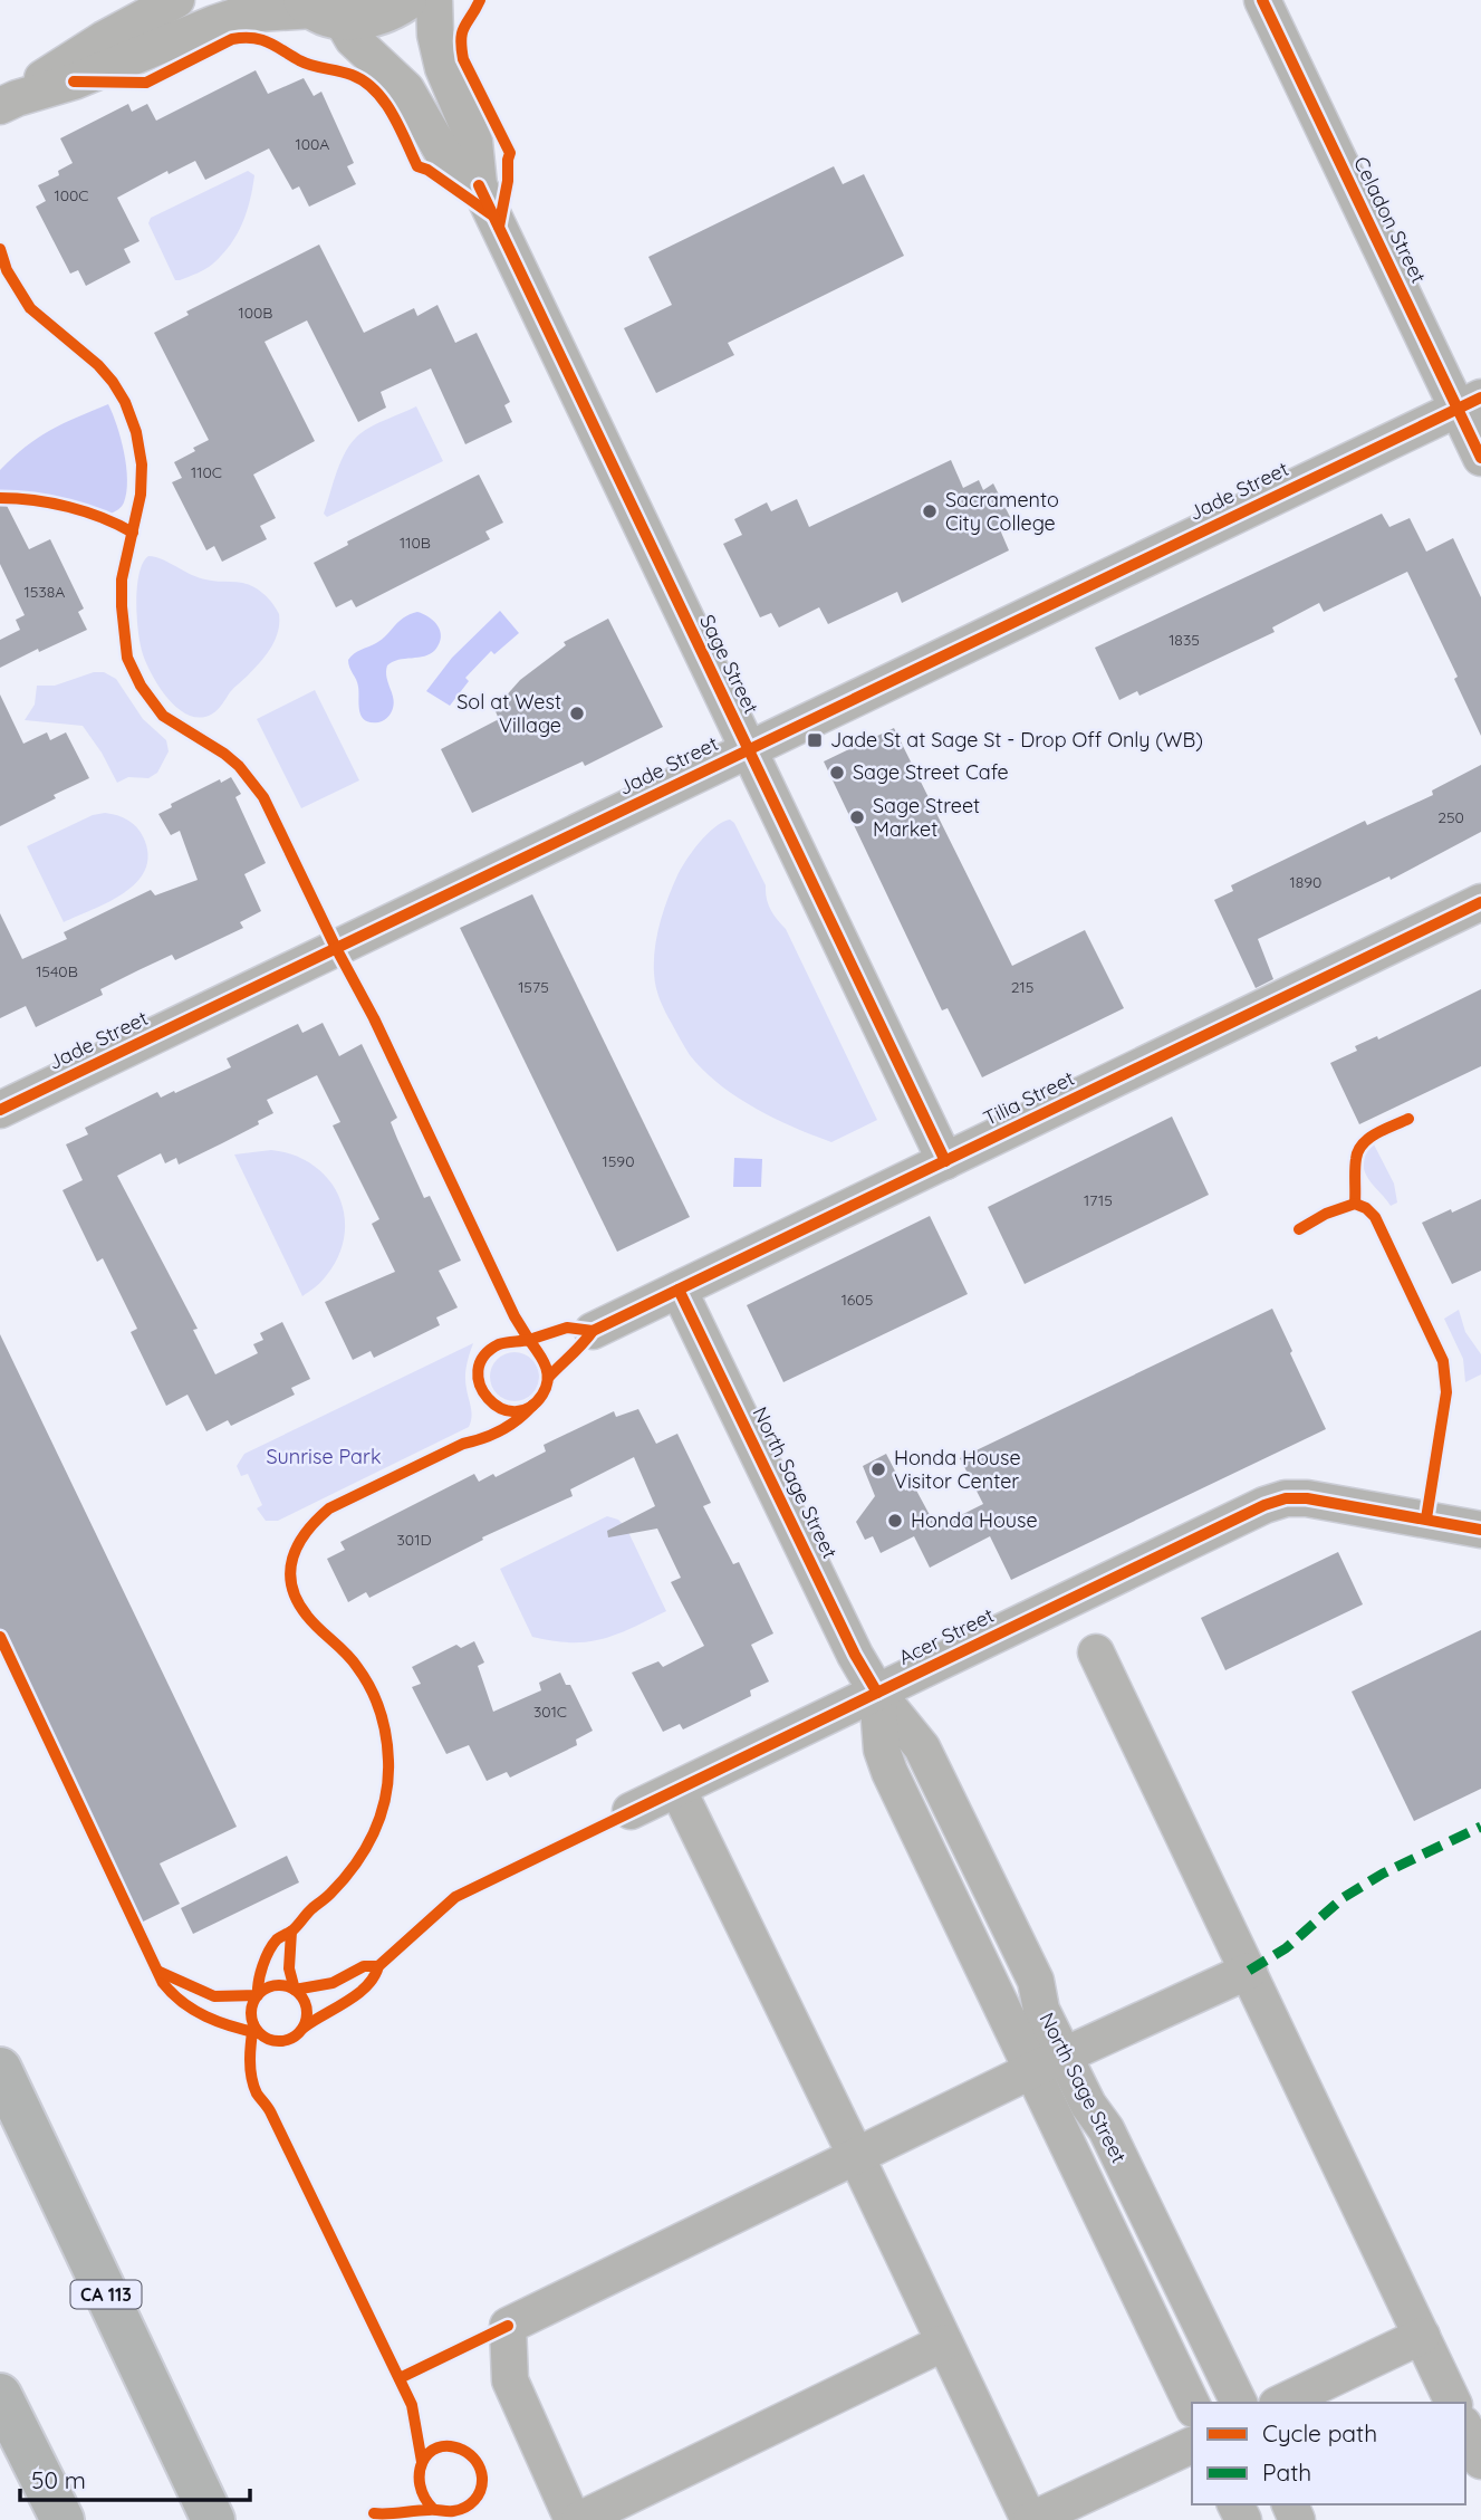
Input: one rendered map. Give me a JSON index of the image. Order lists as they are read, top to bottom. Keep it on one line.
{"streets":{"highway":["CA 113"],"street":["Celadon Street","Jade Street","Sage Street","Tilia Street","North Sage Street","Acer Street"]},"crossings":[["Celadon Street","Jade Street"],["Jade Street","Sage Street"],["Sage Street","Tilia Street"],["Tilia Street","North Sage Street"],["North Sage Street","Acer Street"]],"parks":["Sunrise Park"],"places":{"other":["Sacramento City College","Sol at West Village","Sage Street Cafe","Sage Street Market","Honda House Visitor Center","Honda House"],"transit":["Jade St at Sage St - Drop Off Only (WB)"]},"house_numbers":["100A","100C","100B","110C","110B","1538A","1835","250","1890","1540B","1575","215","1590","1715","1605","301D","301C"],"legend":["Cycle path","Path"],"scale_bar":"50 m"}
